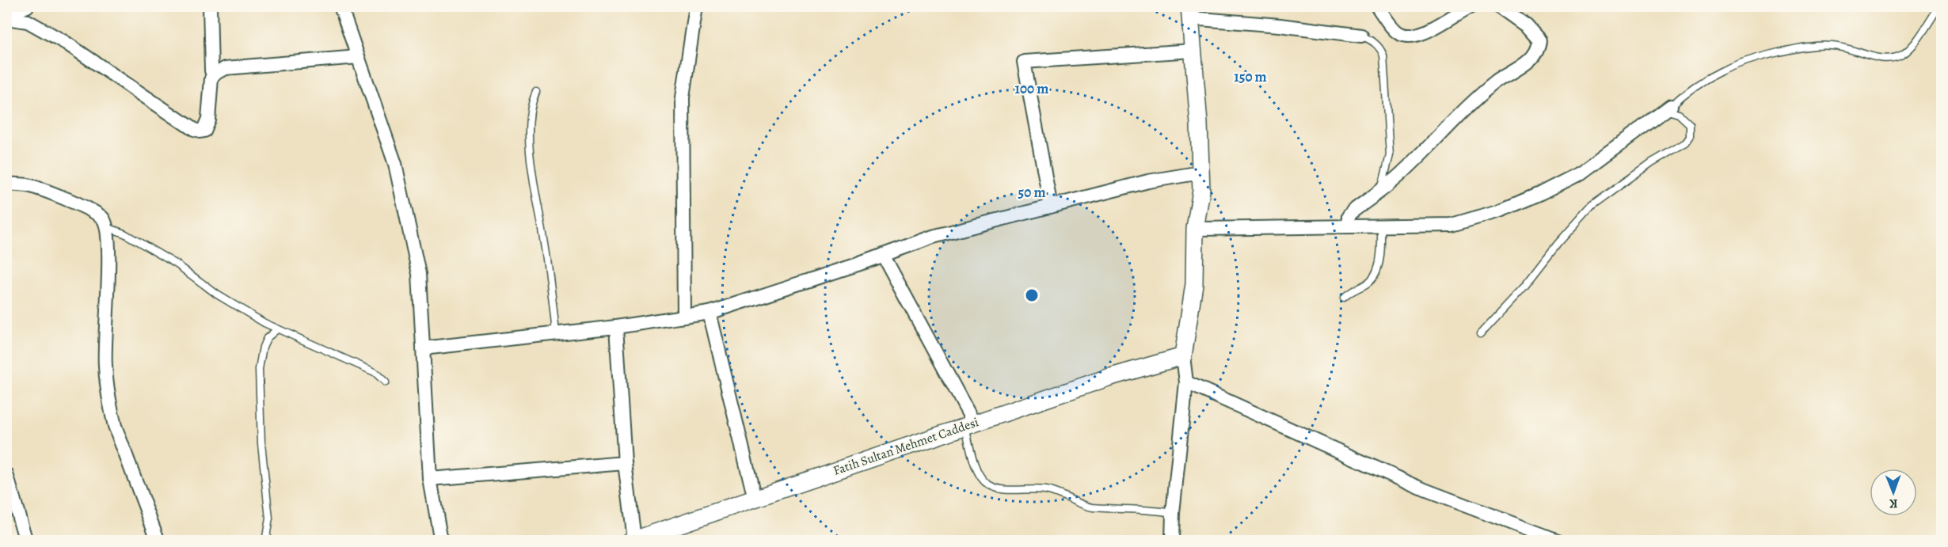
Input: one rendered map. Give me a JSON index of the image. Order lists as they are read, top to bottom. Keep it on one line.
{"streets":{"street":["Fatih Sultan Mehmet Caddesi"]},"north":"bottom","rings":["150 m","100 m","50 m"]}
